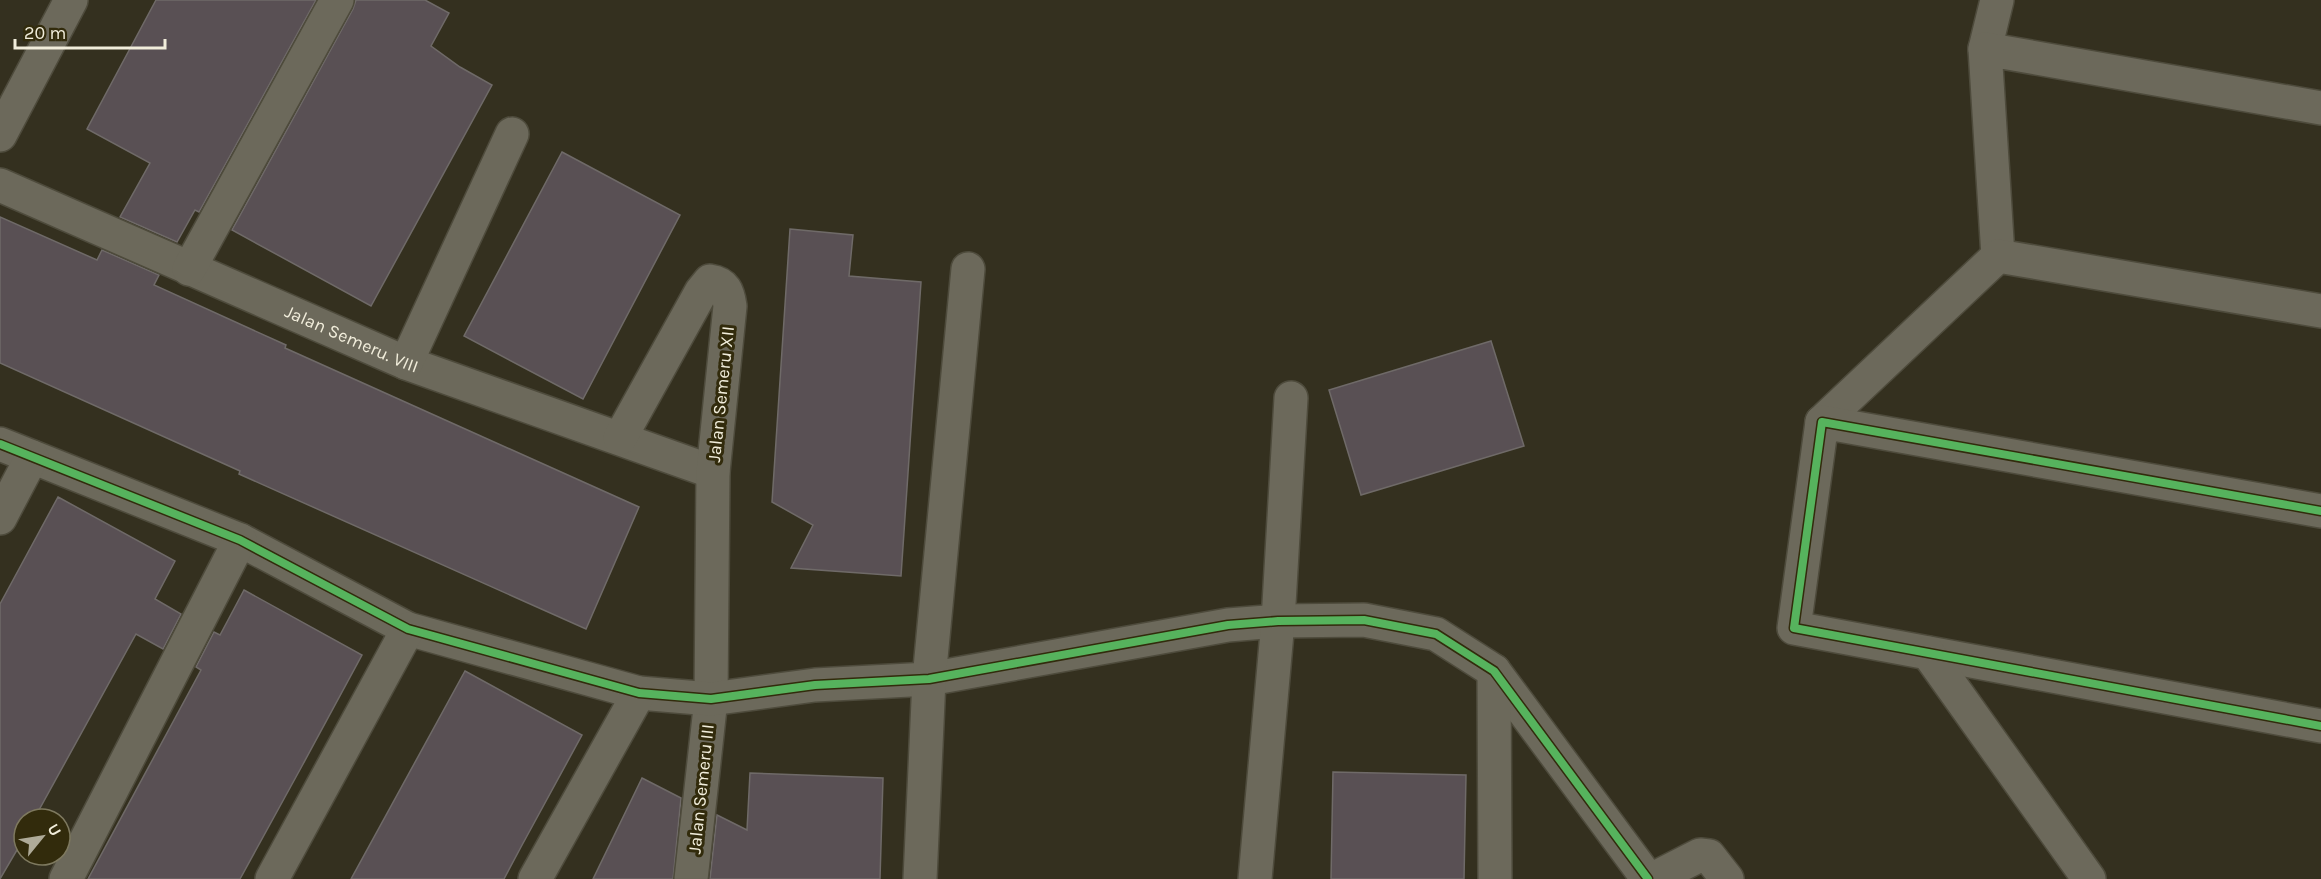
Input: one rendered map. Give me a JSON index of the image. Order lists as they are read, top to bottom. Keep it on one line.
{"streets":{"street":["Jalan Semeru. VIII","Jalan Semeru XII","Jalan Semeru III"]},"crossings":[["Jalan Semeru. VIII","Jalan Semeru XII"],["Jalan Semeru XII","Jalan Semeru III"]],"scale_bar":"20 m","north":"top right"}
